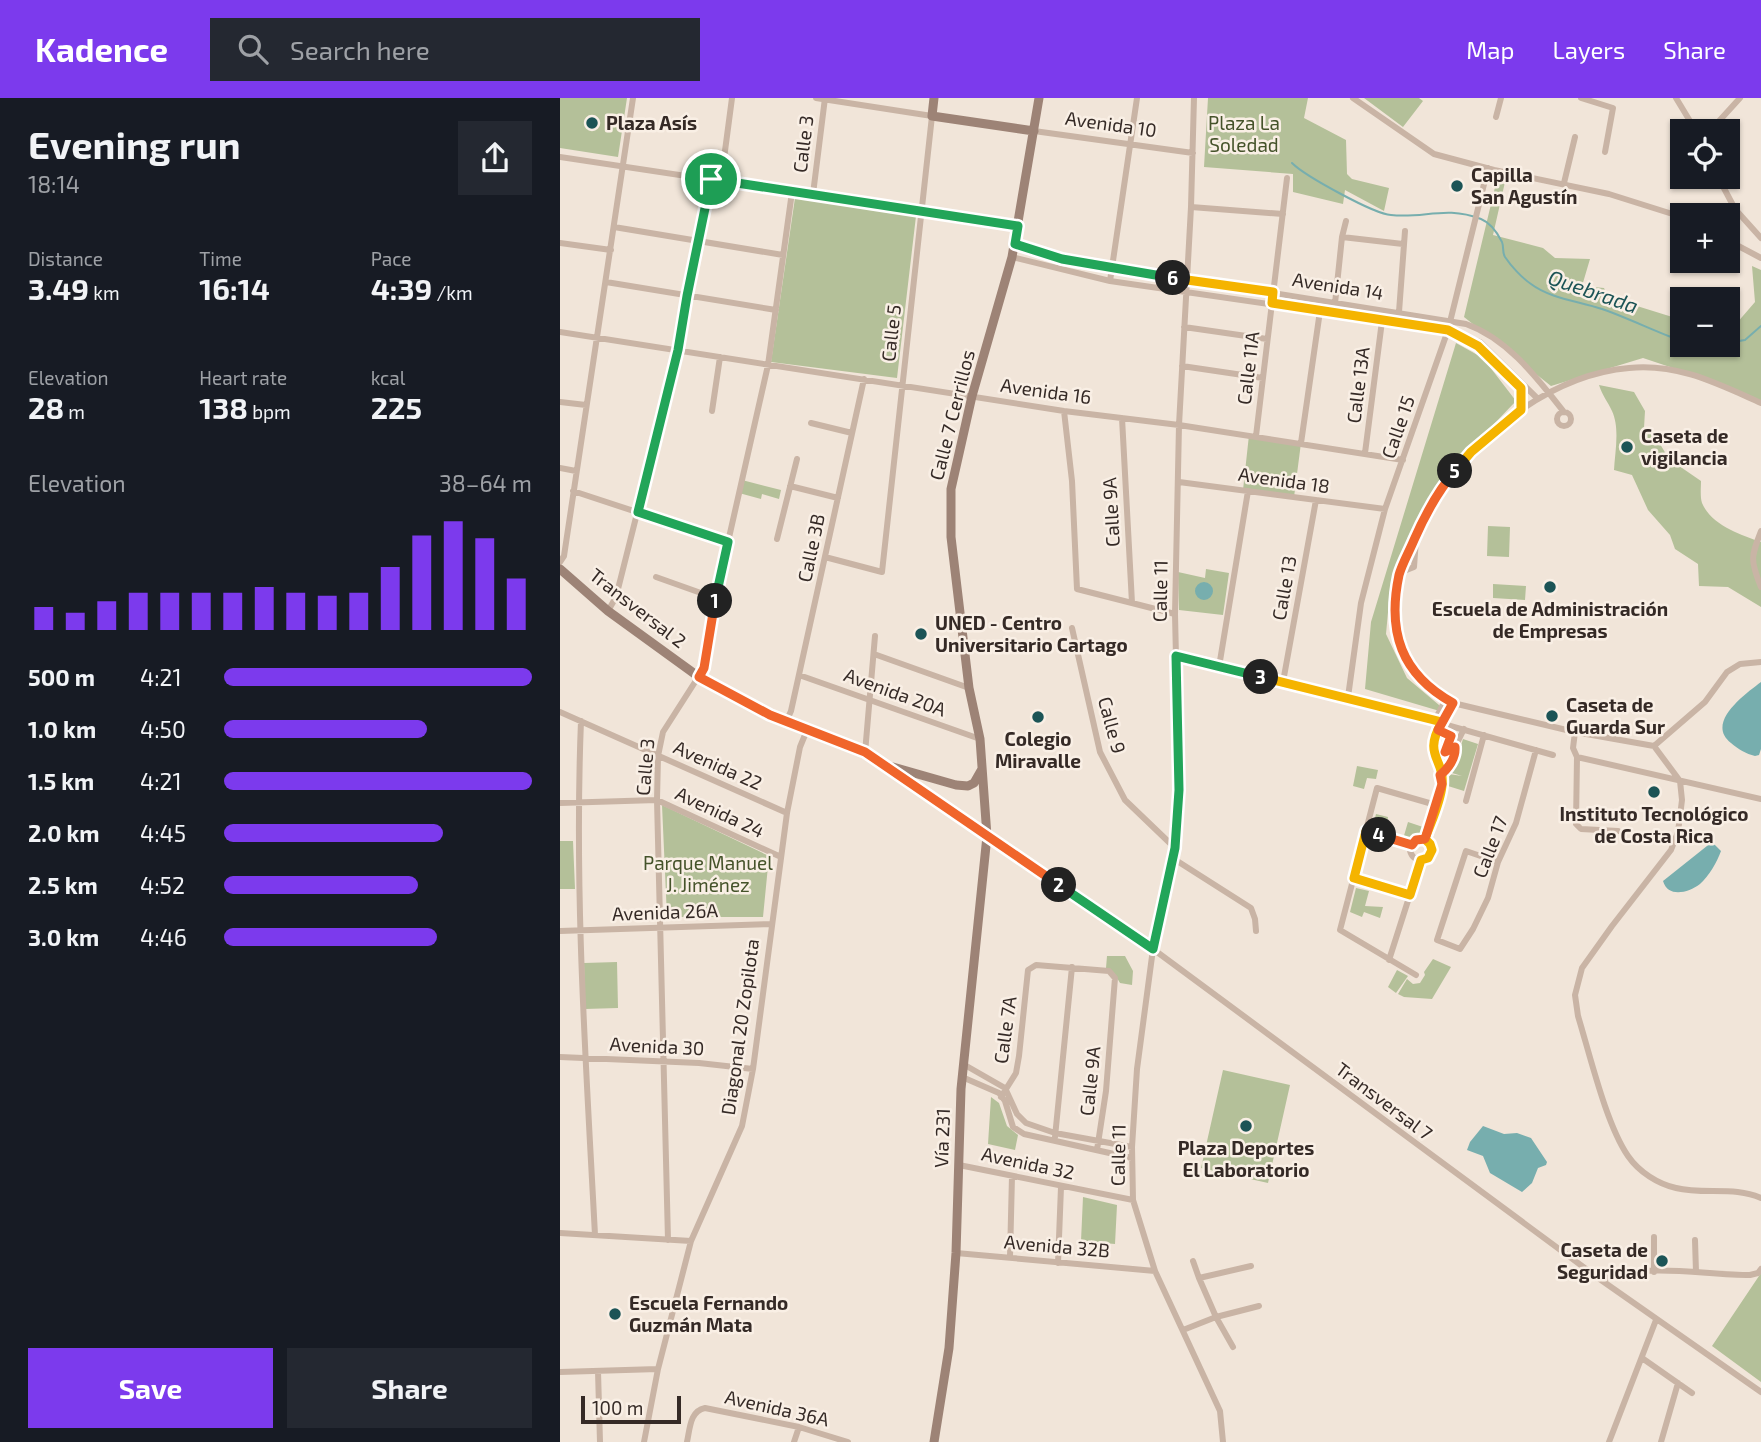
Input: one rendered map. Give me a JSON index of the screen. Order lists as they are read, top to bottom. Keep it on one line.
{"streets":{"main road":["Avenida 10","Calle 5","Calle 7 Cerrillos","Transversal 2","Vía 231"],"street":["Calle 3","Avenida 14","Calle 11A","Calle 13A","Avenida 16","Calle 15","Avenida 18","Calle 9A","Calle 3B","Calle 13","Calle 11","Avenida 20A","Calle 9","Avenida 22","Avenida 24","Calle 17","Avenida 26A","Diagonal 20 Zopilota","Calle 7A","Avenida 30","Transversal 7","Avenida 32","Avenida 32B","Avenida 36A"]},"crossings":[["Avenida 10","Calle 3"],["Avenida 10","Calle 5"],["Avenida 10","Calle 7 Cerrillos"],["Avenida 10","Calle 11"],["Calle 3","Avenida 16"],["Calle 3","Transversal 2"],["Calle 3","Avenida 22"],["Calle 3","Avenida 24"],["Calle 3","Avenida 26A"],["Calle 3","Avenida 30"],["Avenida 14","Calle 11A"],["Avenida 14","Calle 13A"],["Avenida 14","Calle 7 Cerrillos"],["Avenida 14","Calle 15"],["Avenida 14","Calle 11"],["Calle 5","Avenida 16"],["Calle 5","Calle 3B"],["Calle 11A","Avenida 16"],["Calle 13A","Avenida 16"],["Avenida 16","Calle 7 Cerrillos"],["Avenida 16","Calle 15"],["Avenida 16","Calle 9A"],["Avenida 16","Calle 3B"],["Avenida 16","Calle 11"],["Calle 7 Cerrillos","Transversal 2"],["Calle 7 Cerrillos","Avenida 20A"],["Calle 7 Cerrillos","Transversal 7"],["Calle 7 Cerrillos","Vía 231"],["Calle 15","Avenida 18"],["Avenida 18","Calle 13"],["Avenida 18","Calle 11"],["Calle 9A","Calle 7A"],["Calle 3B","Transversal 2"],["Calle 3B","Avenida 20A"],["Calle 11","Calle 9"],["Calle 11","Transversal 7"],["Calle 11","Avenida 32"],["Calle 11","Avenida 32B"],["Transversal 2","Diagonal 20 Zopilota"],["Transversal 2","Transversal 7"],["Transversal 2","Vía 231"],["Avenida 22","Diagonal 20 Zopilota"],["Avenida 24","Diagonal 20 Zopilota"],["Avenida 26A","Diagonal 20 Zopilota"],["Diagonal 20 Zopilota","Avenida 30"],["Transversal 7","Vía 231"],["Vía 231","Avenida 32"],["Vía 231","Avenida 32B"]],"water":["Quebrada"],"parks":["Plaza La Soledad","Parque Manuel J. Jiménez"],"places":["Plaza Asís","Capilla San Agustín","Caseta de vigilancia","Escuela de Administración de Empresas","UNED - Centro Universitario Cartago","Caseta de Guarda Sur","Colegio Miravalle","Instituto Tecnológico de Costa Rica","Plaza Deportes El Laboratorio","Caseta de Seguridad","Escuela Fernando Guzmán Mata"],"scale_bar":"100 m","page":{"header":"Kadence","search":"Search here","nav":["Map","Layers","Share"],"heading":["Evening run","18:14"],"map_buttons":["+","−"],"stats":[["Distance","3.49 km"],["Time","16:14"],["Pace","4:39 /km"],["Elevation","28 m"],["Heart rate","138 bpm"],["kcal","225"]],"pins":["6","5","1","3","4","2"],"chart":["Elevation","38–64 m"],"list":[{"name":"500 m","note":"4:21"},{"name":"1.0 km","note":"4:50"},{"name":"1.5 km","note":"4:21"},{"name":"2.0 km","note":"4:45"},{"name":"2.5 km","note":"4:52"},{"name":"3.0 km","note":"4:46"}],"buttons":["Save","Share"],"scale":"100 m"}}
